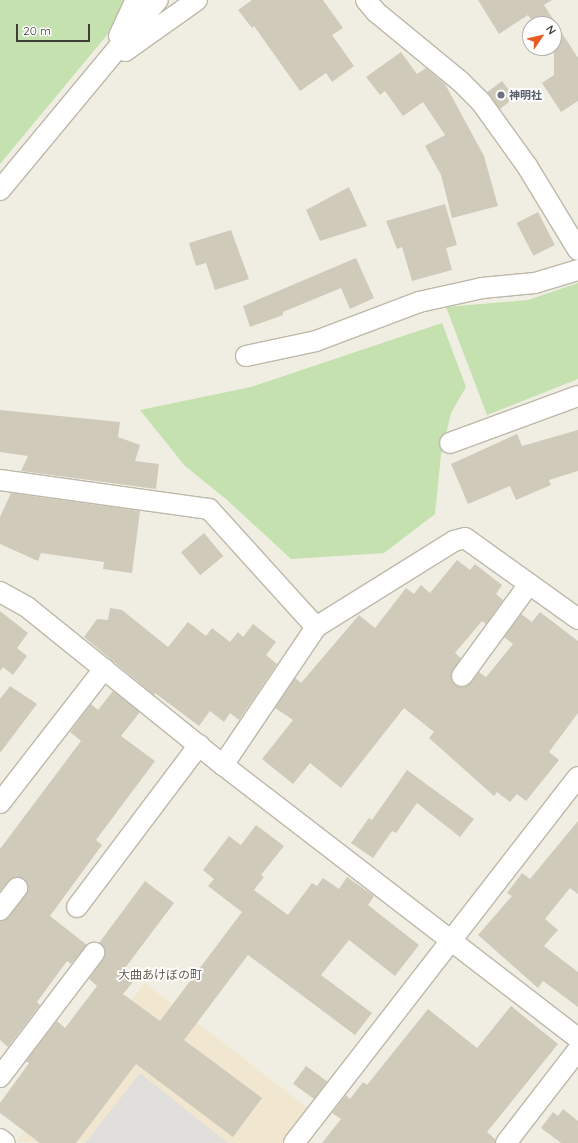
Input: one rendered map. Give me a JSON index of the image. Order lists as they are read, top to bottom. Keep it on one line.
{"districts":["大曲あけぼの町"],"places":["神明社"],"scale_bar":"20 m","north":"top right"}
